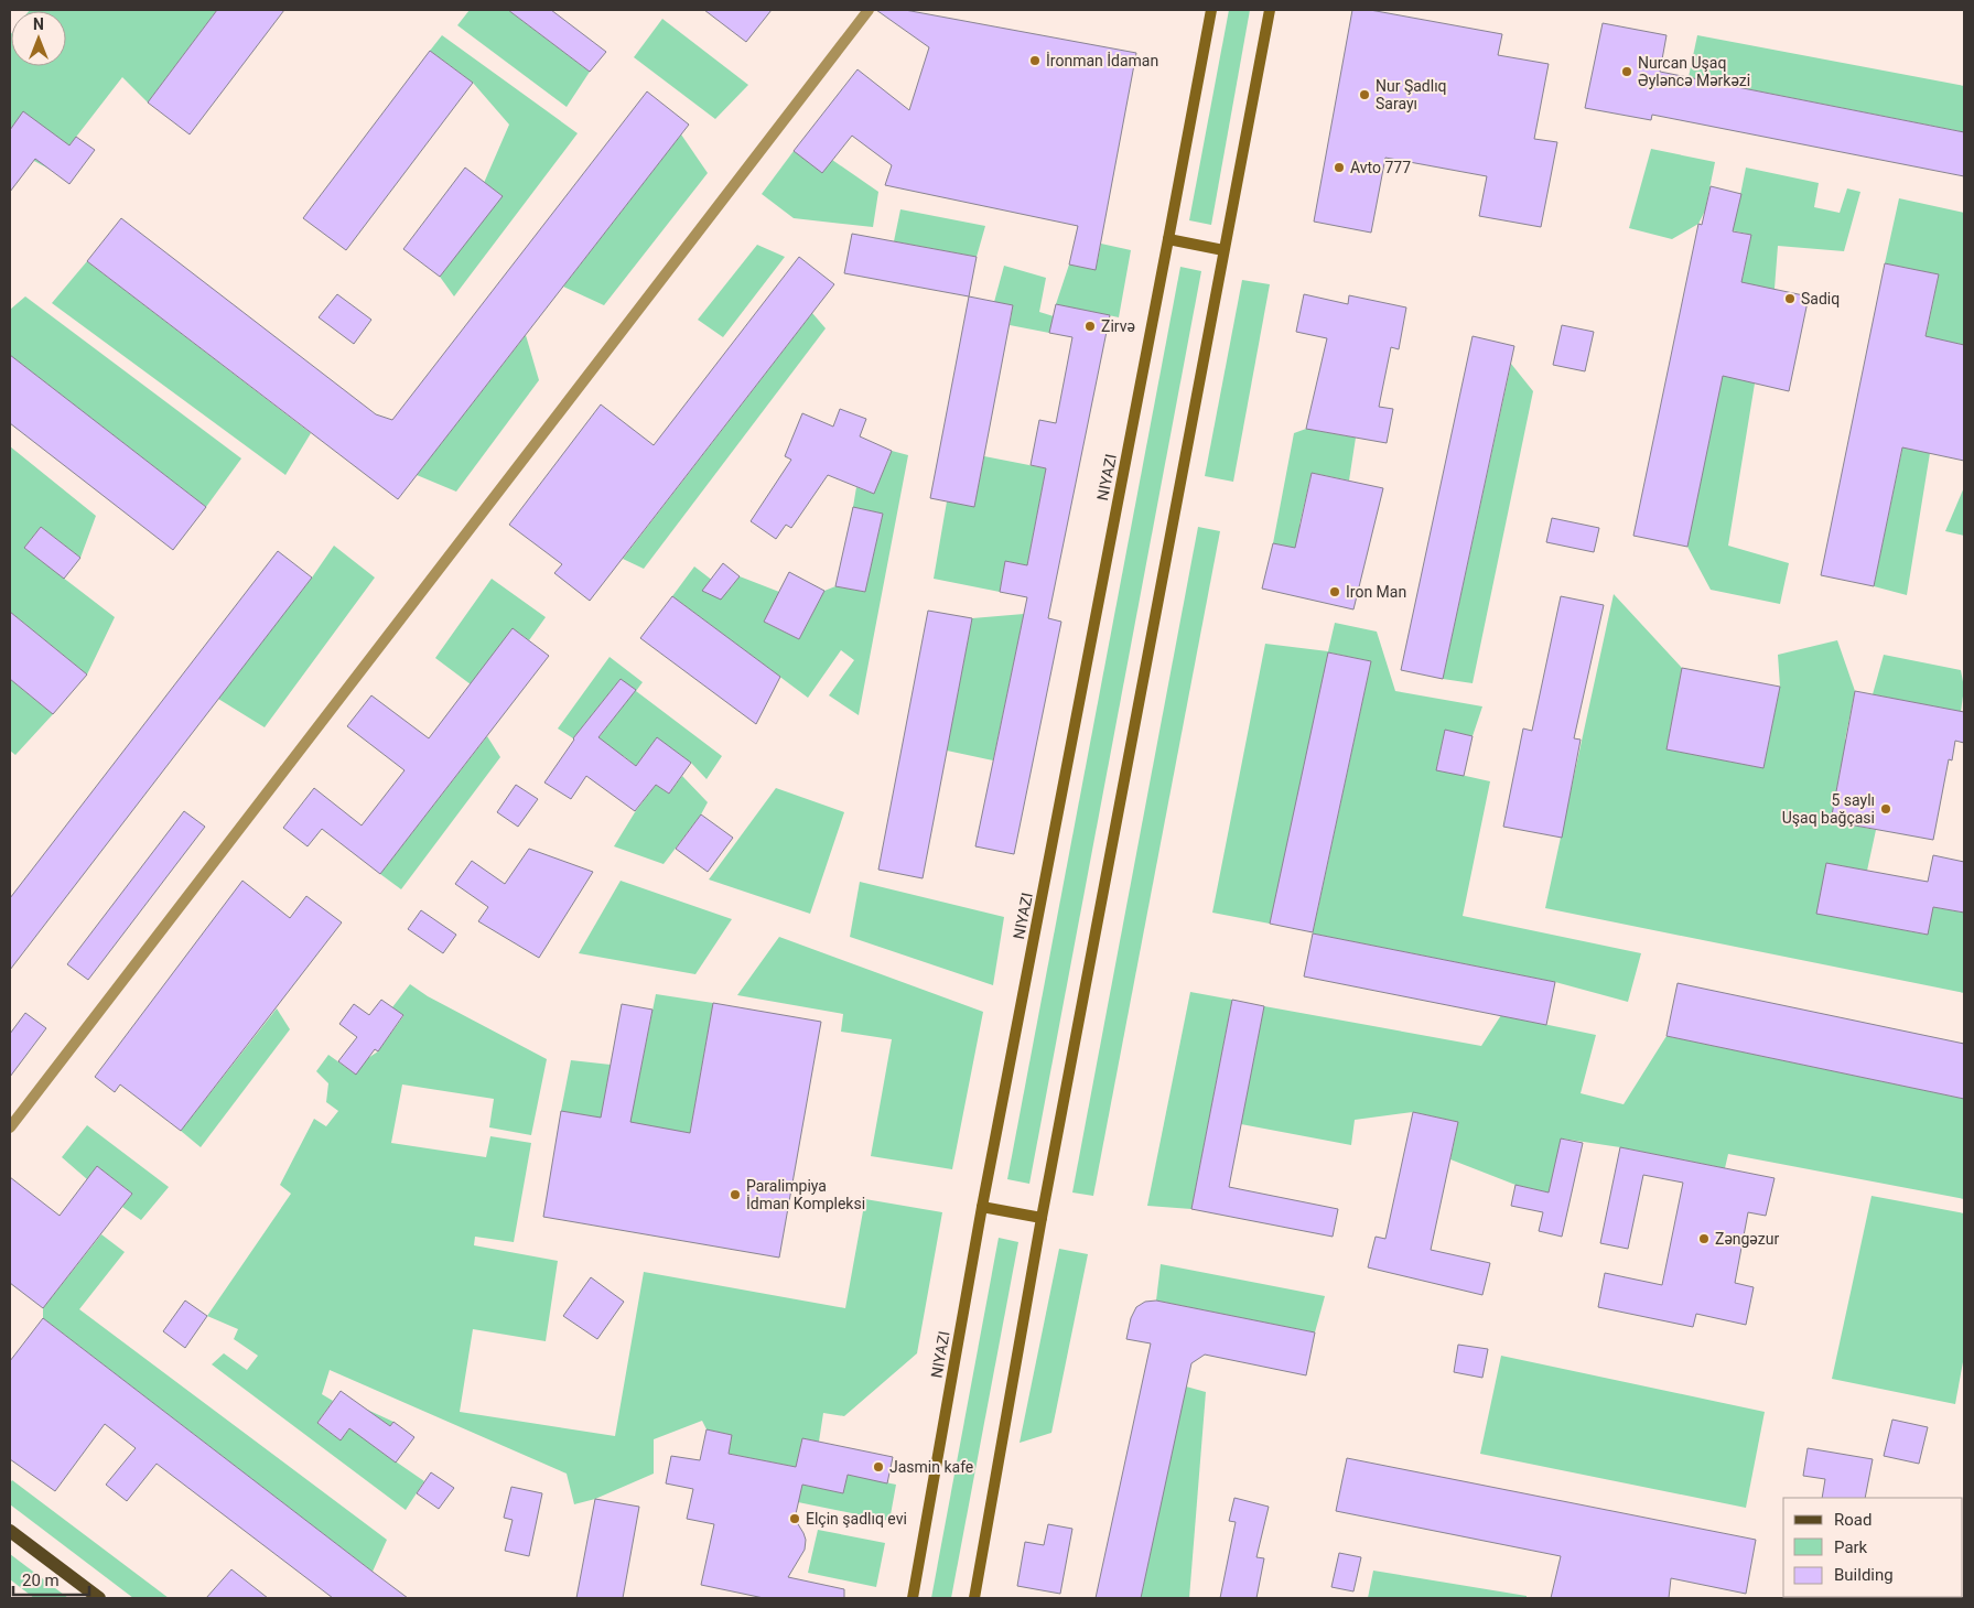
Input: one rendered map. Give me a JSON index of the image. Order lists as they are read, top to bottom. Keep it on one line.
{"streets":{"main road":["NIYAZI"]},"places":["İronman İdaman","Nurcan Uşaq Əyləncə Mərkəzi","Nur Şadlıq Sarayı","Avto 777","Sadiq","Zirvə","Iron Man","5 saylı Uşaq bağçasi","Paralimpiya İdman Kompleksi","Zəngəzur","Jasmin kafe","Elçin şadlıq evi"],"legend":["Road","Park","Building"],"scale_bar":"20 m","north":"top"}
